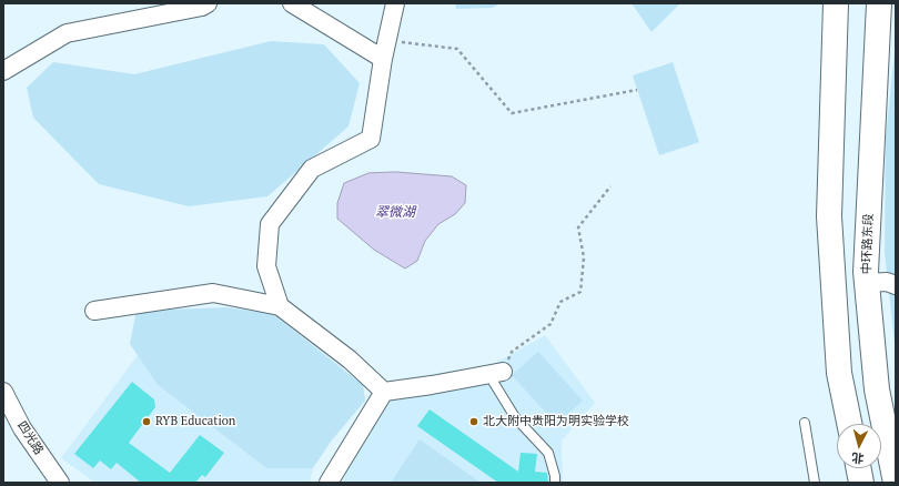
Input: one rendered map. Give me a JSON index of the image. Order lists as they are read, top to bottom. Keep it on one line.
{"streets":{"highway":["中环路东段"],"street":["四光路"]},"water":["翠微湖"],"places":["RYB Education","北大附中贵阳为明实验学校"],"north":"bottom"}
